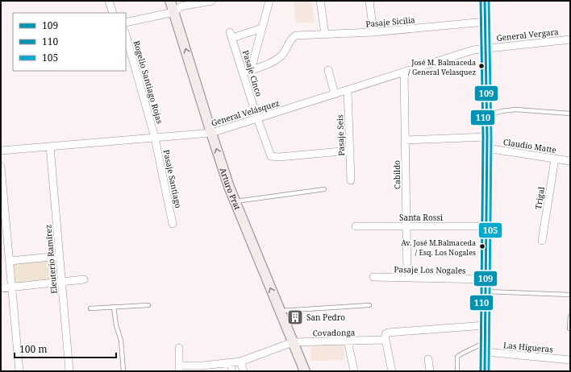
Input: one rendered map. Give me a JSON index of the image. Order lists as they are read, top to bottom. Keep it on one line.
{"streets":{"street":["Pasaje Sicilia","General Vergara","Pasaje Cinco","Rogelio Santiago Rojas","General Velásquez","Pasaje Seis","Claudio Matte","Cabildo","Pasaje Santiago","Arturo Prat","Trigal","Santa Rossi","Eleuterio Ramírez","Pasaje Los Nogales","Covadonga","Las Higueras"]},"crossings":[["General Vergara","General Velásquez"],["Pasaje Cinco","General Velásquez"],["Pasaje Cinco","Pasaje Seis"],["Rogelio Santiago Rojas","General Velásquez"],["Rogelio Santiago Rojas","Pasaje Santiago"],["General Velásquez","Pasaje Seis"],["General Velásquez","Cabildo"],["General Velásquez","Pasaje Santiago"],["General Velásquez","Arturo Prat"],["General Velásquez","Eleuterio Ramírez"],["Claudio Matte","Trigal"],["Cabildo","Santa Rossi"],["Cabildo","Pasaje Los Nogales"],["Arturo Prat","Covadonga"]],"one_way":["Arturo Prat"],"places":{"other":["José M. Balmaceda / General Velasquez","Av. José M.Balmaceda / Esq. Los Nogales"],"building":["San Pedro"]},"lines":["transit line 109","transit line 110","transit line 105"],"legend":["109","110","105"],"scale_bar":"100 m"}
